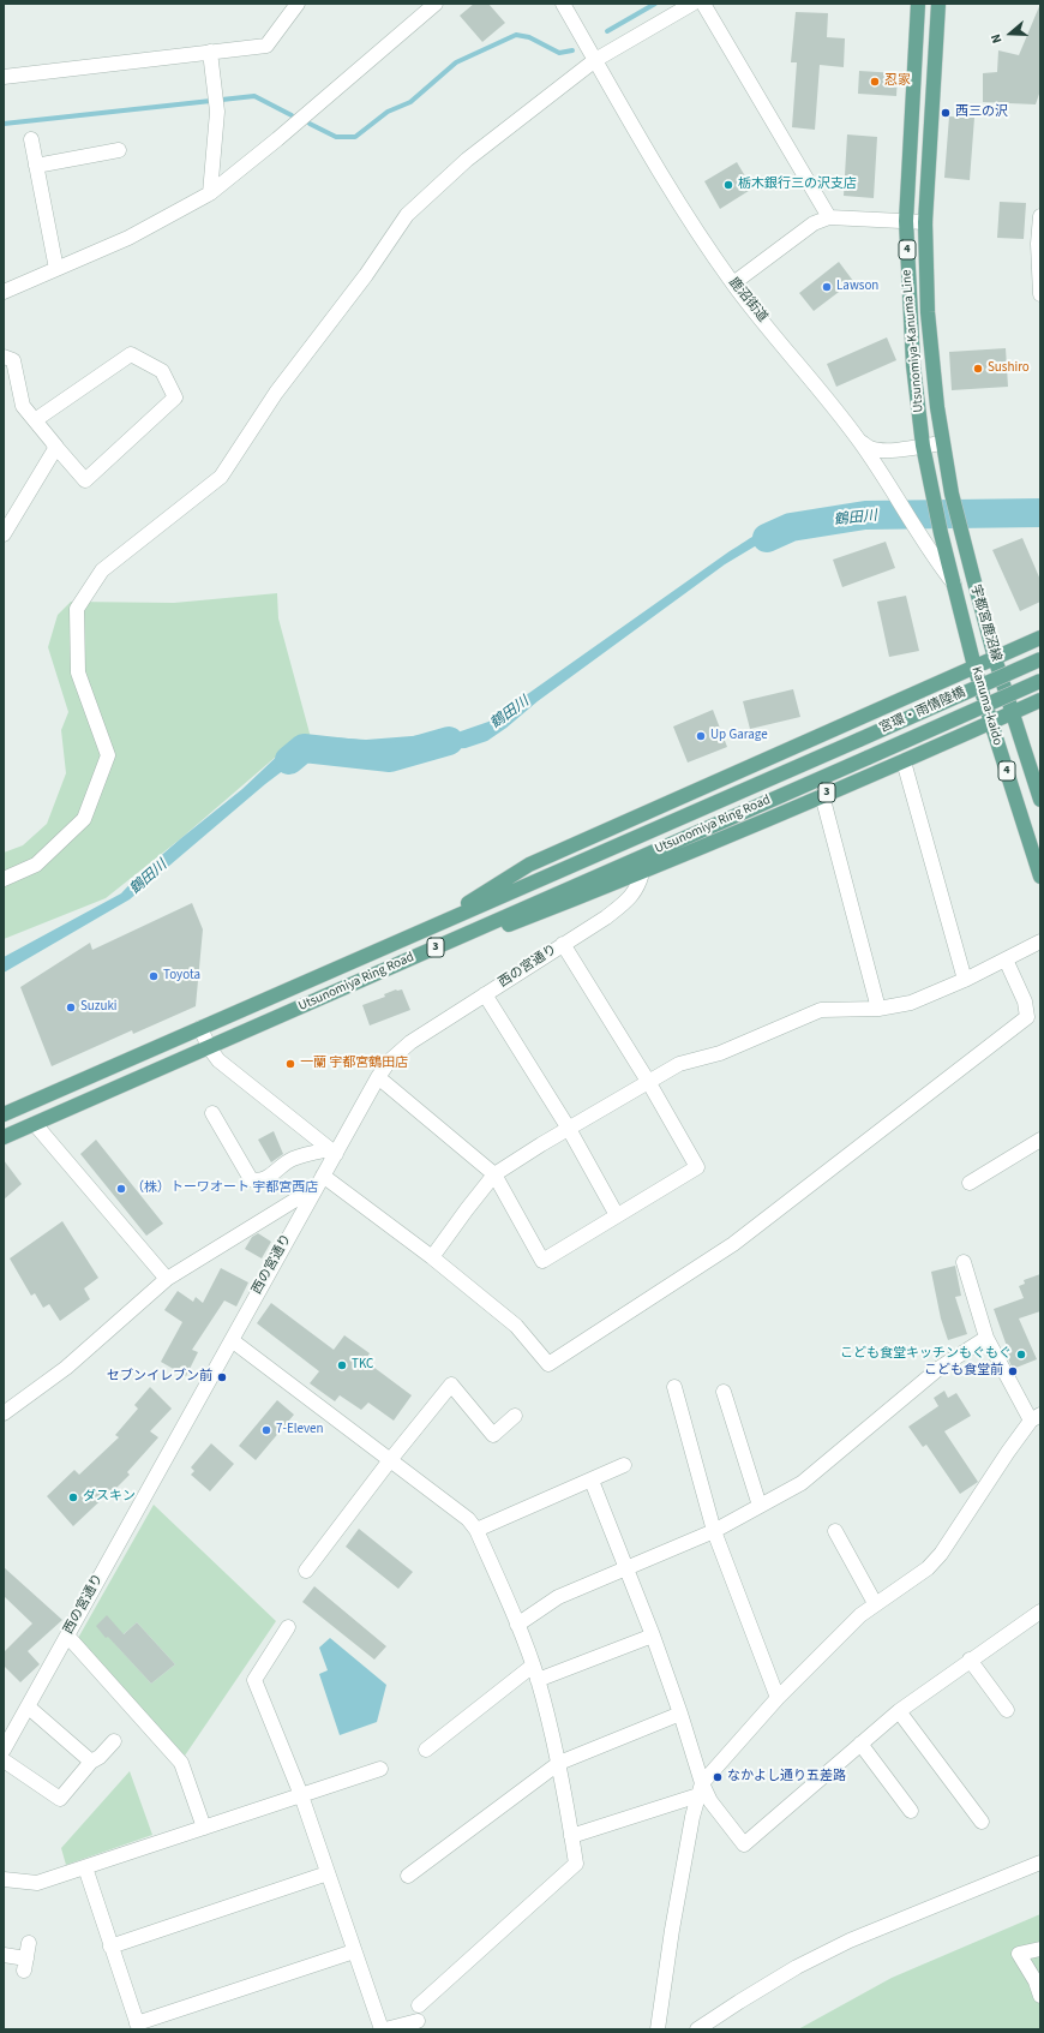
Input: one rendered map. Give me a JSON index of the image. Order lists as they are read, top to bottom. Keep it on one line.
{"streets":{"main road":["4","Utsunomiya-Kanuma Line","宇都宮鹿沼線","Kanuma-kaido","宮環・雨情陸橋","3","Utsunomiya Ring Road"],"street":["鹿沼街道","西の宮通り"]},"crossings":[["鹿沼街道","Kanuma-kaido"],["Utsunomiya-Kanuma Line","宇都宮鹿沼線"],["Utsunomiya-Kanuma Line","Kanuma-kaido"],["宇都宮鹿沼線","Kanuma-kaido"],["宇都宮鹿沼線","3"],["Kanuma-kaido","3"],["宮環・雨情陸橋","Utsunomiya Ring Road"],["3","Utsunomiya Ring Road"],["3","西の宮通り"]],"water":["鶴田川"],"places":["忍家","西三の沢","栃木銀行三の沢支店","Lawson","Sushiro","Up Garage","Toyota","Suzuki","一蘭 宇都宮鶴田店","（株）トーワオート 宇都宮西店","こども食堂キッチンもぐもぐ","TKC","こども食堂前","セブンイレブン前","7-Eleven","ダスキン","なかよし通り五差路"],"north":"left"}
